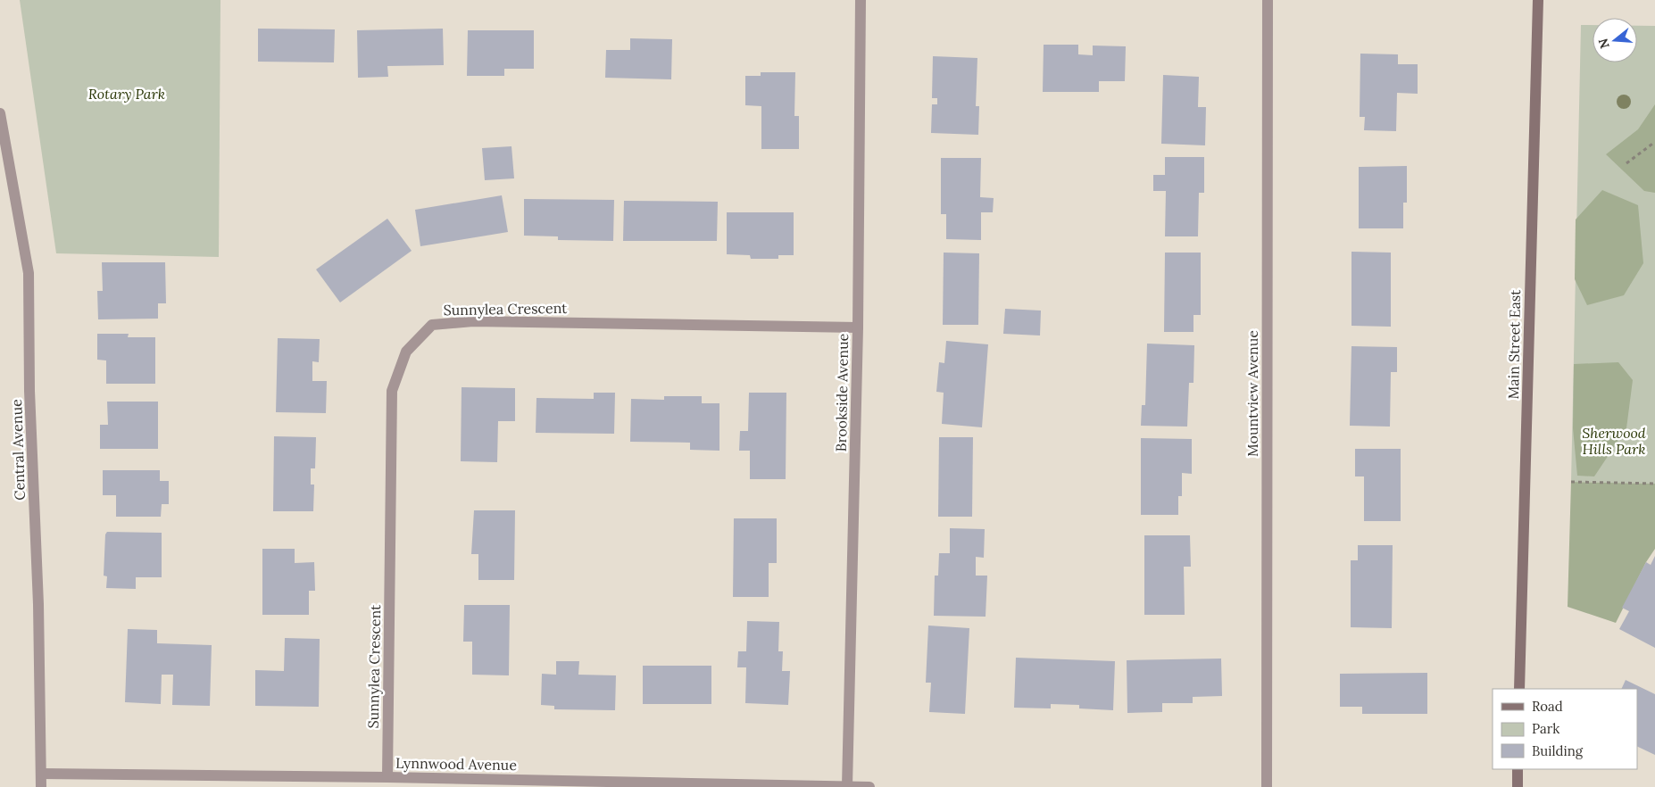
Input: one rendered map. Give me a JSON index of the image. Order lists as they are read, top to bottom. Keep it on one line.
{"streets":{"main road":["Main Street East"],"street":["Sunnylea Crescent","Brookside Avenue","Mountview Avenue","Central Avenue","Lynnwood Avenue"]},"crossings":[["Sunnylea Crescent","Brookside Avenue"],["Sunnylea Crescent","Lynnwood Avenue"],["Brookside Avenue","Lynnwood Avenue"],["Central Avenue","Lynnwood Avenue"]],"parks":["Rotary Park","Sherwood Hills Park"],"legend":["Road","Park","Building"],"north":"left"}
